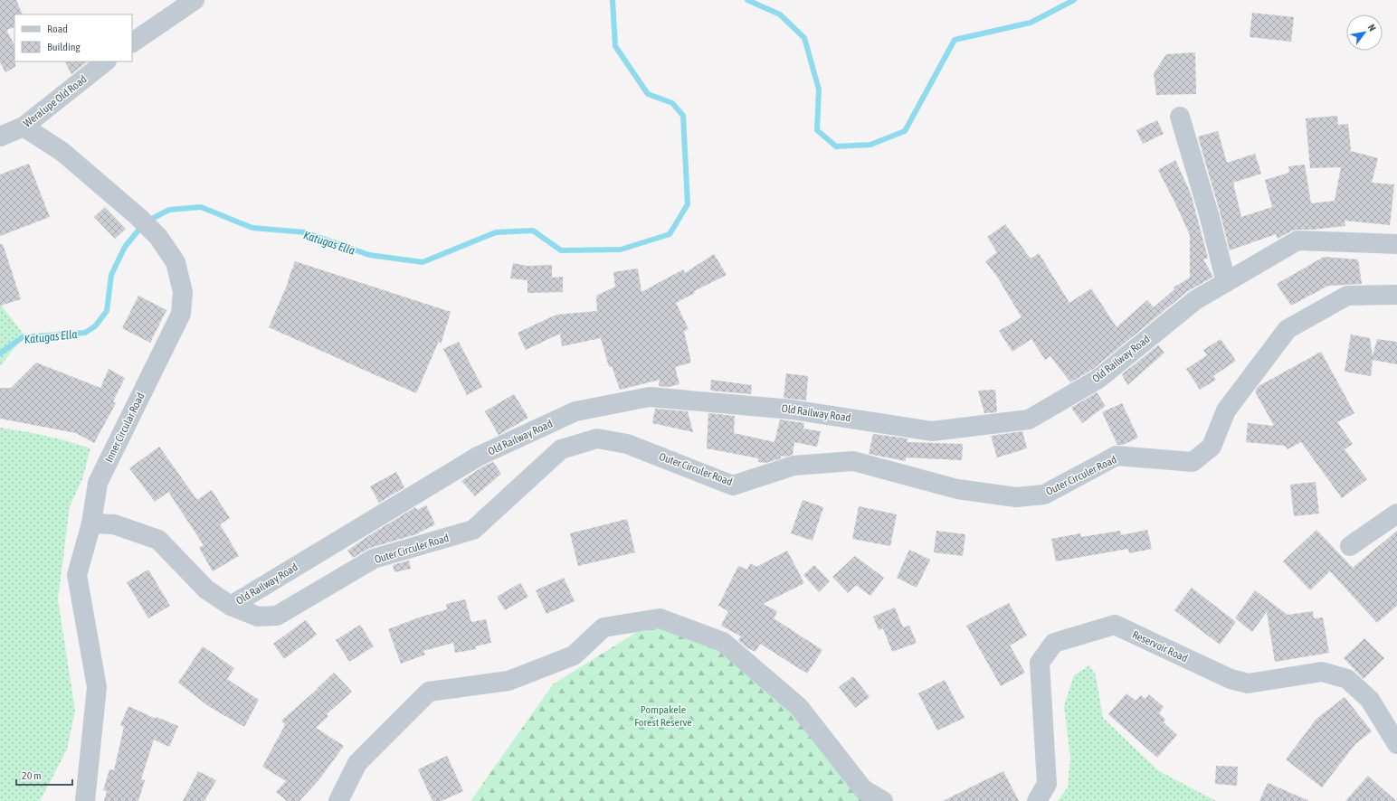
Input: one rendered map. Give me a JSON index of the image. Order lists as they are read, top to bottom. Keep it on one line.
{"streets":{"street":["Weralupe Old Road","Old Railway Road","Inner Circular Road","Outer Circuler Road","Reservoir Road"]},"crossings":[["Weralupe Old Road","Inner Circular Road"],["Old Railway Road","Outer Circuler Road"],["Inner Circular Road","Outer Circuler Road"]],"water":["Katugas Ella"],"parks":["Pompakele Forest Reserve"],"legend":["Road","Building"],"scale_bar":"20 m","north":"top right"}
